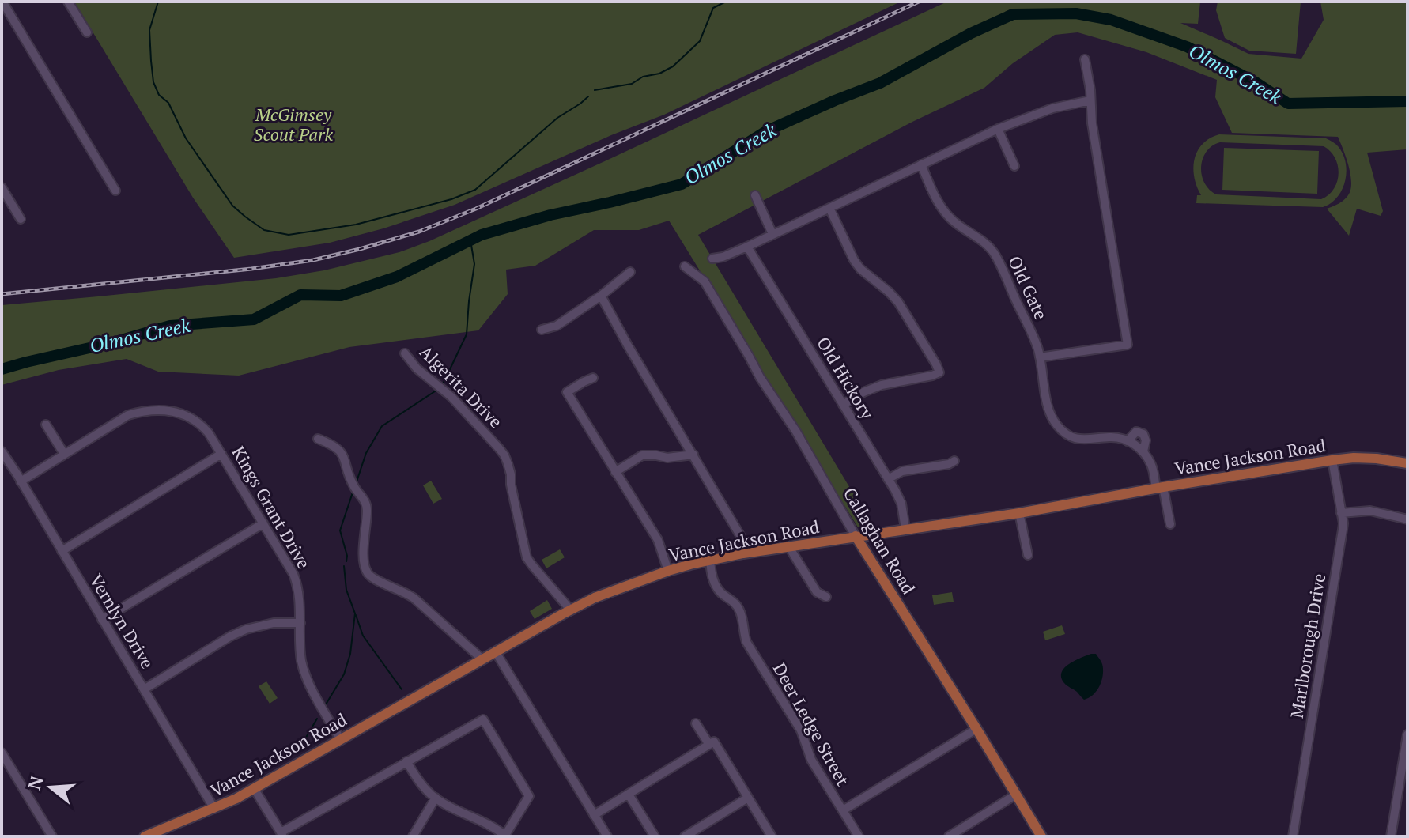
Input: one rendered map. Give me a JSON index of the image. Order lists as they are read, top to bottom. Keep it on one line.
{"streets":{"main road":["Vance Jackson Road","Callaghan Road"],"street":["Old Gate","Old Hickory","Algerita Drive","Kings Grant Drive","Vernlyn Drive","Marlborough Drive","Deer Ledge Street"]},"crossings":[["Old Hickory","Vance Jackson Road"],["Algerita Drive","Vance Jackson Road"],["Vance Jackson Road","Kings Grant Drive"],["Vance Jackson Road","Callaghan Road"],["Vance Jackson Road","Vernlyn Drive"],["Vance Jackson Road","Marlborough Drive"],["Vance Jackson Road","Deer Ledge Street"]],"water":["Olmos Creek"],"parks":["McGimsey Scout Park"],"north":"left"}
